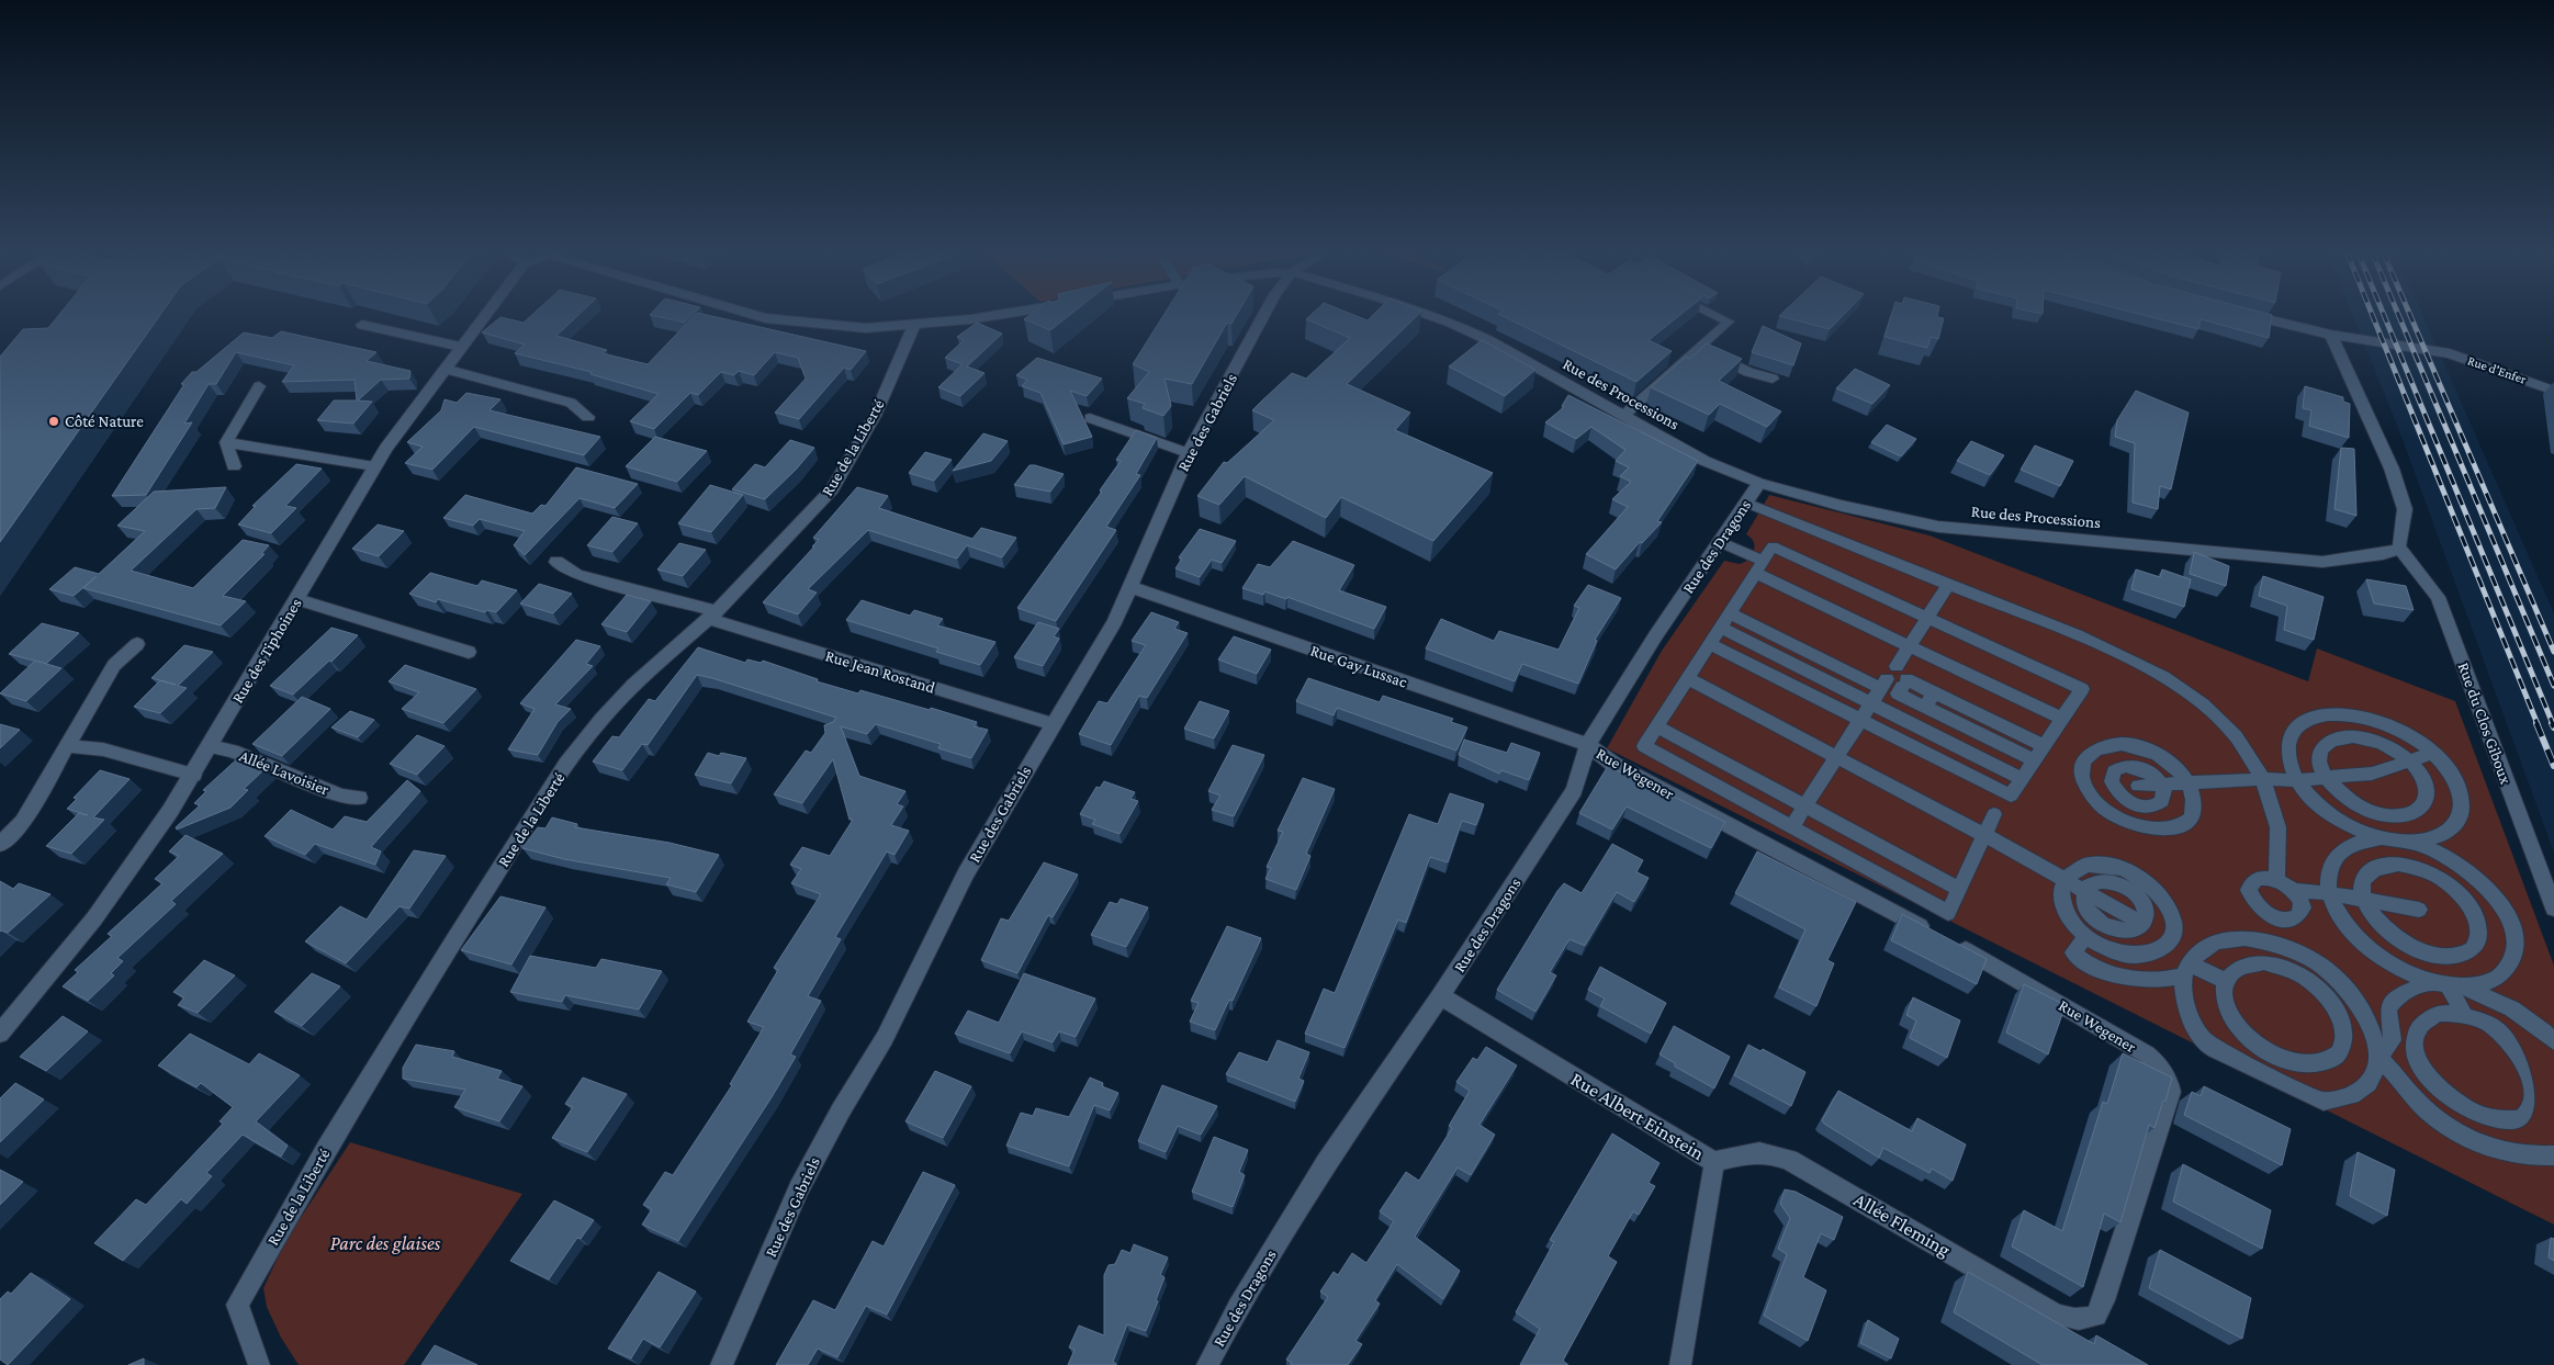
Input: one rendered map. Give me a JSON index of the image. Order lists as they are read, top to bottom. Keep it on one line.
{"streets":{"street":["Rue d'Enfer","Rue des Processions","Rue des Gabriels","Rue de la Liberté","Rue des Dragons","Rue des Tiphoines","Rue Gay Lussac","Rue Jean Rostand","Rue du Clos Giboux","Allée Lavoisier","Rue Wegener","Rue Albert Einstein","Allée Fleming"]},"crossings":[["Rue des Processions","Rue de la Liberté"],["Rue des Processions","Rue des Dragons"],["Rue des Processions","Rue du Clos Giboux"],["Rue des Gabriels","Rue Gay Lussac"],["Rue des Gabriels","Rue Jean Rostand"],["Rue de la Liberté","Rue Jean Rostand"],["Rue des Dragons","Rue Gay Lussac"],["Rue des Dragons","Rue Wegener"],["Rue des Dragons","Rue Albert Einstein"],["Rue des Tiphoines","Allée Lavoisier"],["Rue Gay Lussac","Rue Wegener"],["Rue Wegener","Allée Fleming"],["Rue Albert Einstein","Allée Fleming"]],"parks":["Parc des glaises"],"places":["Côté Nature"]}
